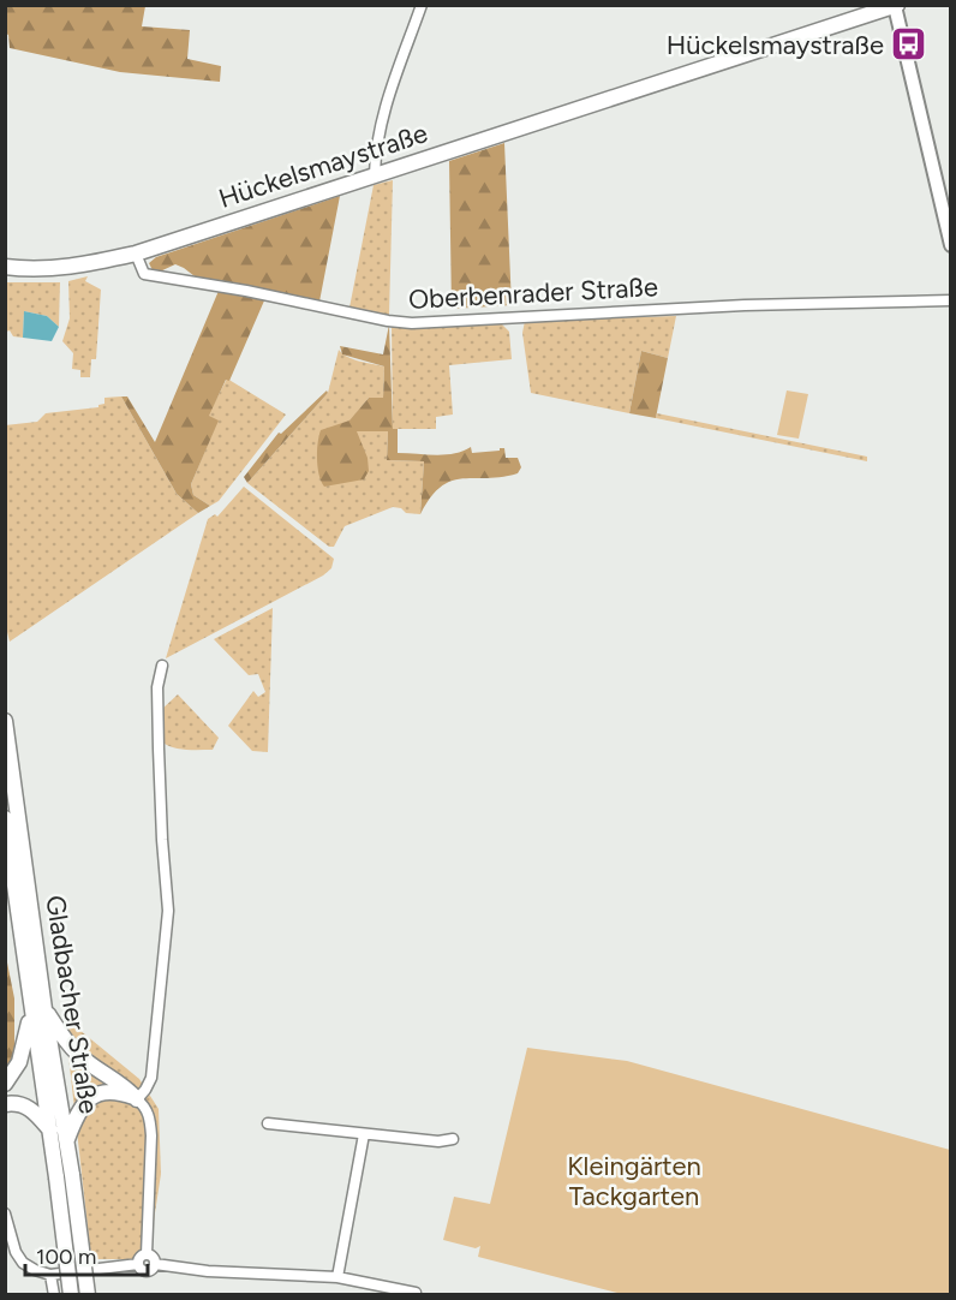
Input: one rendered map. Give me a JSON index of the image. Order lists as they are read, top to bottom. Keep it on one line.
{"streets":{"main road":["Hückelsmaystraße","Gladbacher Straße"],"street":["Oberbenrader Straße"]},"crossings":[["Hückelsmaystraße","Oberbenrader Straße"]],"parks":["Kleingärten Tackgarten"],"places":{"bus stop":["Hückelsmaystraße"]},"scale_bar":"100 m"}
